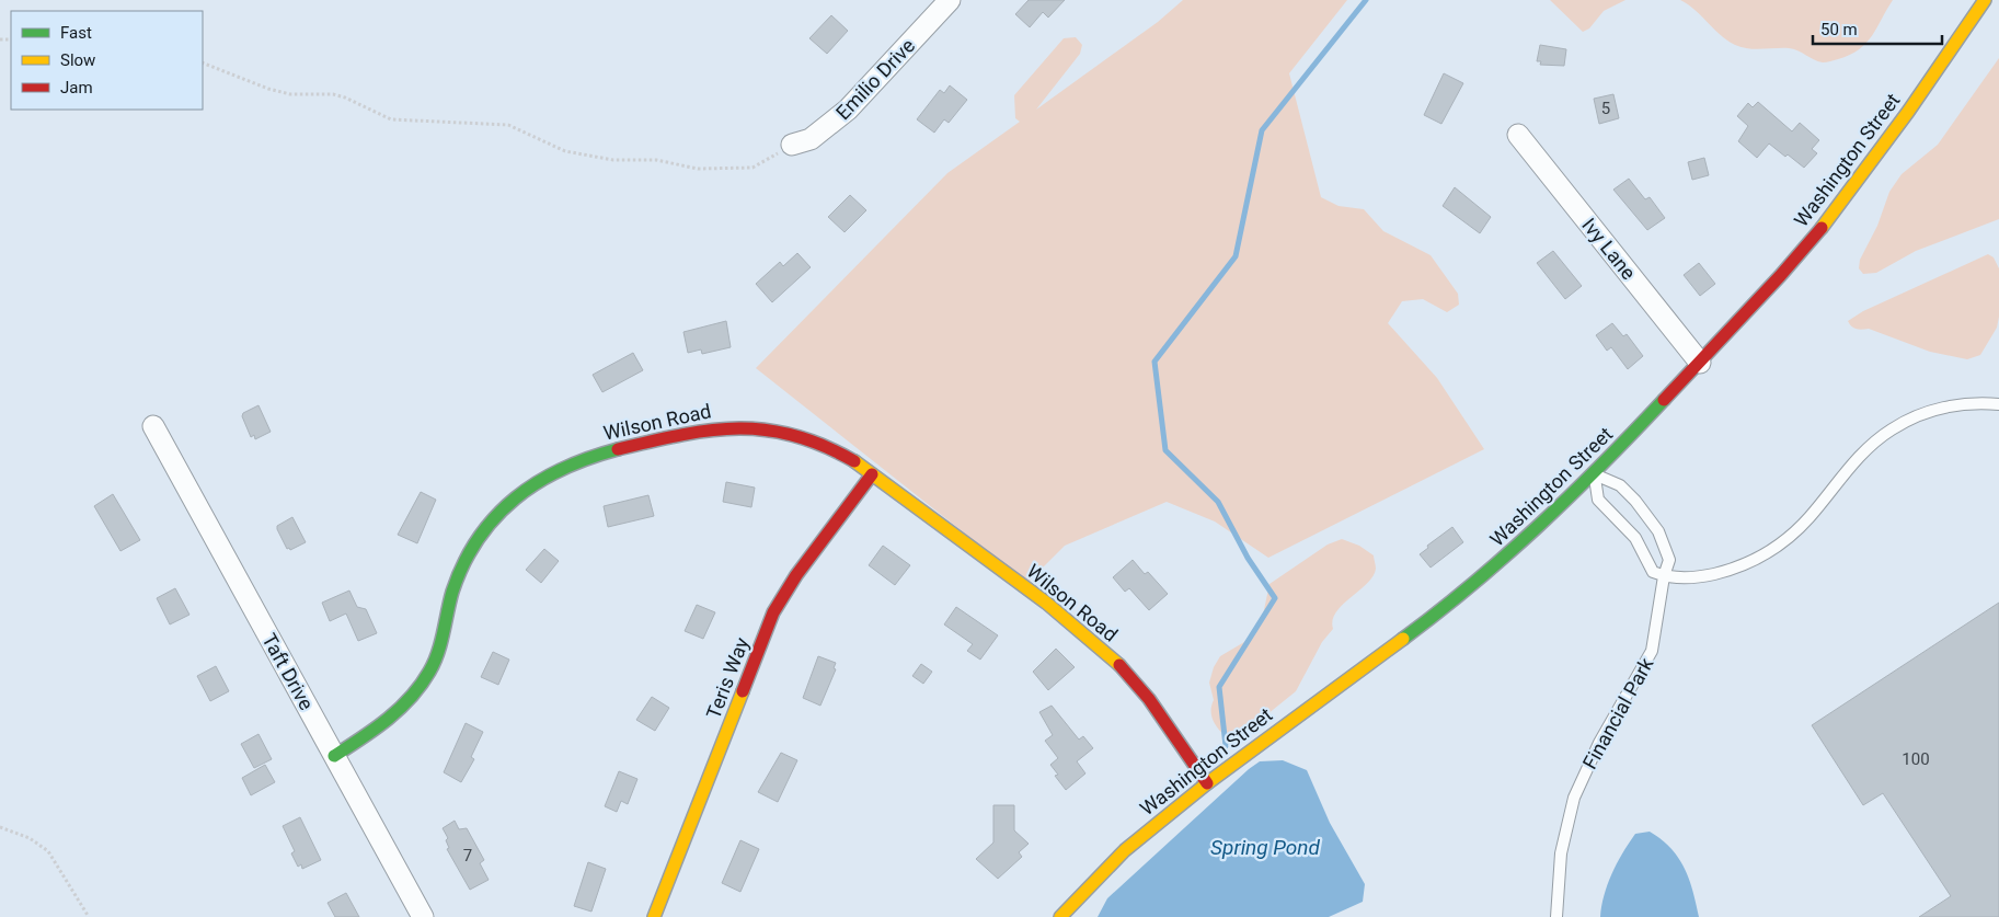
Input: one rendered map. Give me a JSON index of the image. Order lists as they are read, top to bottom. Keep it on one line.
{"streets":{"street":["Emilio Drive","Washington Street","Ivy Lane","Wilson Road","Taft Drive","Teris Way"],"lane":["Financial Park"]},"crossings":[["Washington Street","Ivy Lane"],["Washington Street","Wilson Road"],["Washington Street","Financial Park"],["Wilson Road","Taft Drive"],["Wilson Road","Teris Way"]],"water":["Spring Pond"],"house_numbers":["5","100","7"],"legend":["Fast","Slow","Jam"],"scale_bar":"50 m"}
